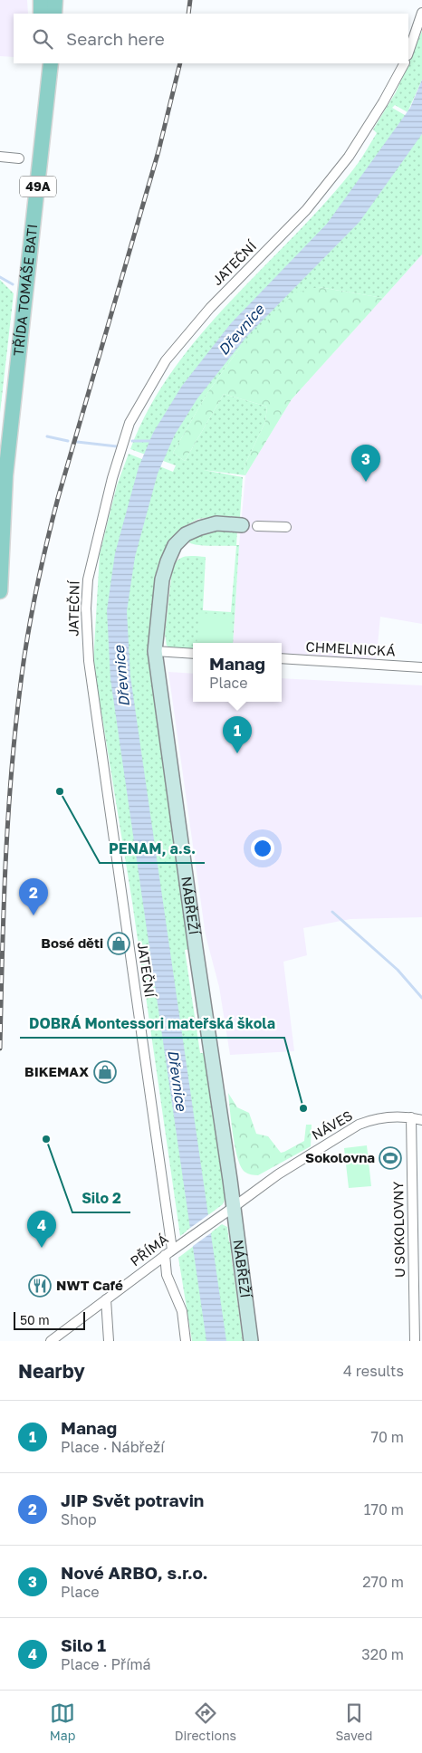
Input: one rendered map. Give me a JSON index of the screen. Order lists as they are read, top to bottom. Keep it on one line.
{"streets":{"main road":["49A","TŘÍDA TOMÁŠE BATI"],"street":["JATEČNÍ","CHMELNICKÁ","NÁBŘEŽÍ","NÁVES","U SOKOLOVNY","PŘÍMÁ"]},"crossings":[["JATEČNÍ","PŘÍMÁ"],["NÁBŘEŽÍ","NÁVES"],["NÁVES","U SOKOLOVNY"],["NÁVES","PŘÍMÁ"]],"water":["Dřevnice"],"places":{"other":["PENAM, a.s.","DOBRÁ Montessori mateřská škola","Silo 2"],"shop":["Bosé děti","BIKEMAX"],"sports":["Sokolovna"],"restaurant":["NWT Café"]},"scale_bar":"50 m","page":{"search":"Search here","pins":["3","1","2","4"],"popup":["Manag","Place"],"scale":"50 m","heading":["Nearby","4 results"],"list":[{"mark":"1","name":"Manag","note":"Place · Nábřeží","value":"70 m"},{"mark":"2","name":"JIP Svět potravin","note":"Shop","value":"170 m"},{"mark":"3","name":"Nové ARBO, s.r.o.","note":"Place","value":"270 m"},{"mark":"4","name":"Silo 1","note":"Place · Přímá","value":"320 m"}],"nav":["Map","Directions","Saved"]}}
